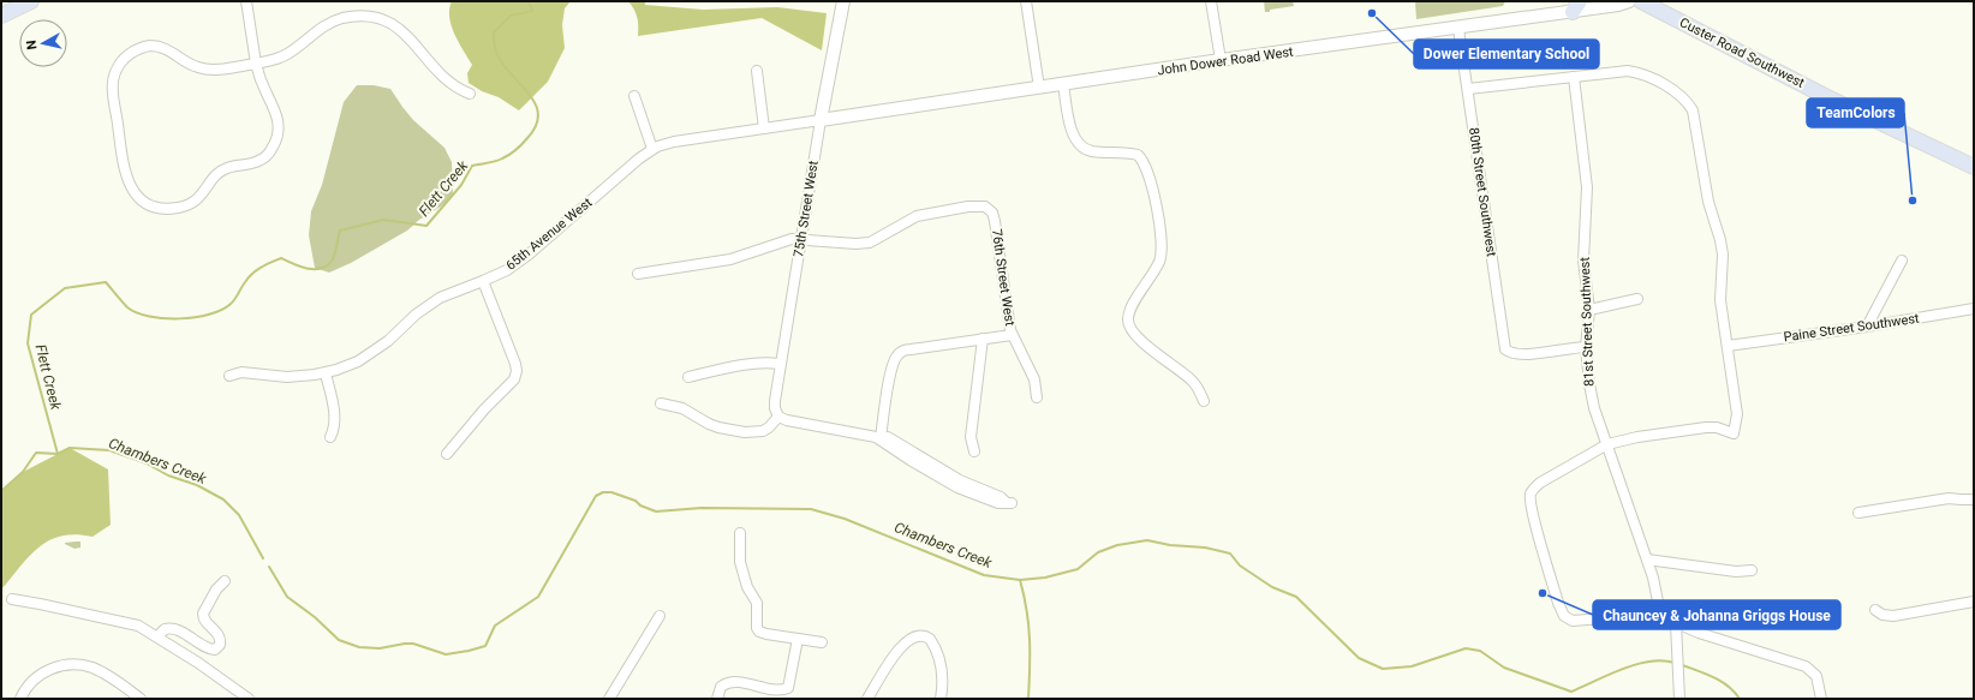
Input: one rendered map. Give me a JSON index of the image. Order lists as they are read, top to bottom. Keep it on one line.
{"streets":{"main road":["Custer Road Southwest"],"street":["John Dower Road West","80th Street Southwest","75th Street West","65th Avenue West","76th Street West","81st Street Southwest","Paine Street Southwest"]},"crossings":[["John Dower Road West","80th Street Southwest"],["John Dower Road West","75th Street West"],["John Dower Road West","65th Avenue West"],["80th Street Southwest","81st Street Southwest"],["75th Street West","65th Avenue West"],["75th Street West","76th Street West"]],"water":["Flett Creek","Chambers Creek"],"places":["Dower Elementary School","TeamColors","Chauncey & Johanna Griggs House"],"north":"left"}
